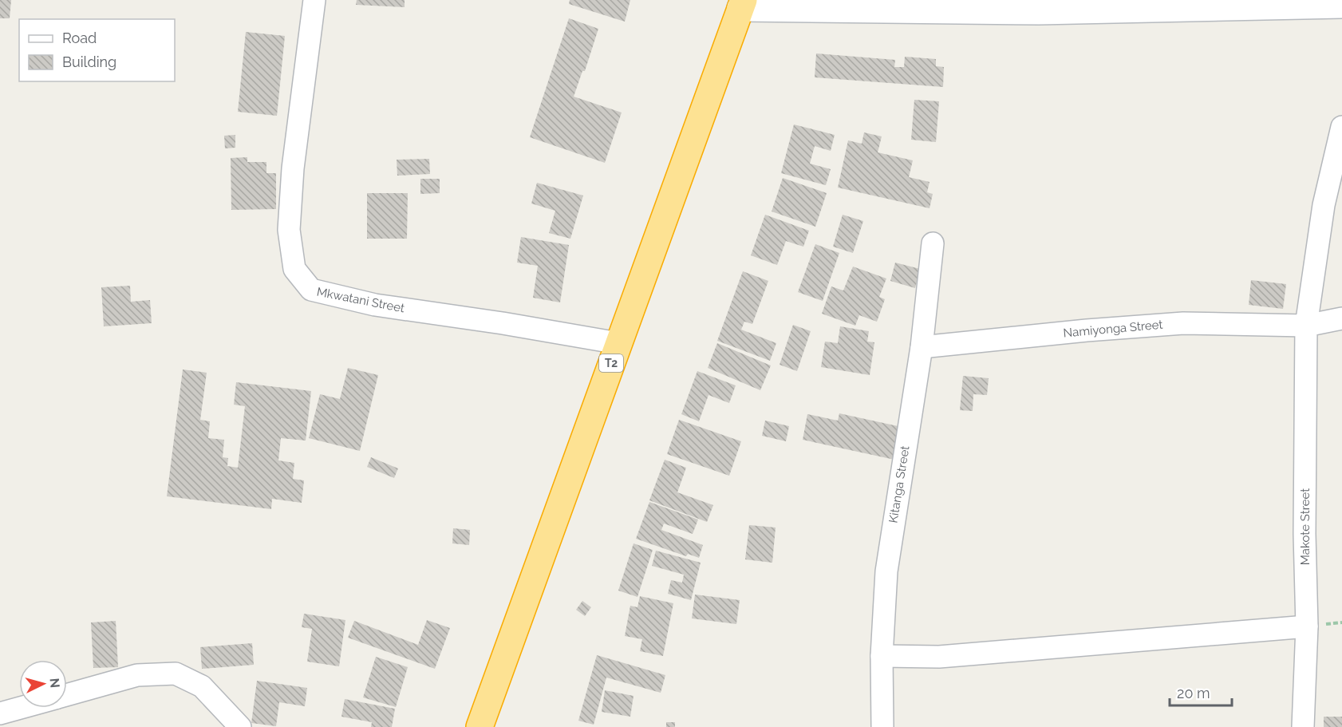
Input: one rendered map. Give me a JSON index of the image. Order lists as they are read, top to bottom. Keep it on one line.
{"streets":{"highway":["T2"],"street":["Mkwatani Street","Namiyonga Street","Kitanga Street","Makote Street"]},"crossings":[["Mkwatani Street","T2"],["Namiyonga Street","Kitanga Street"],["Namiyonga Street","Makote Street"]],"legend":["Road","Building"],"scale_bar":"20 m","north":"right"}
